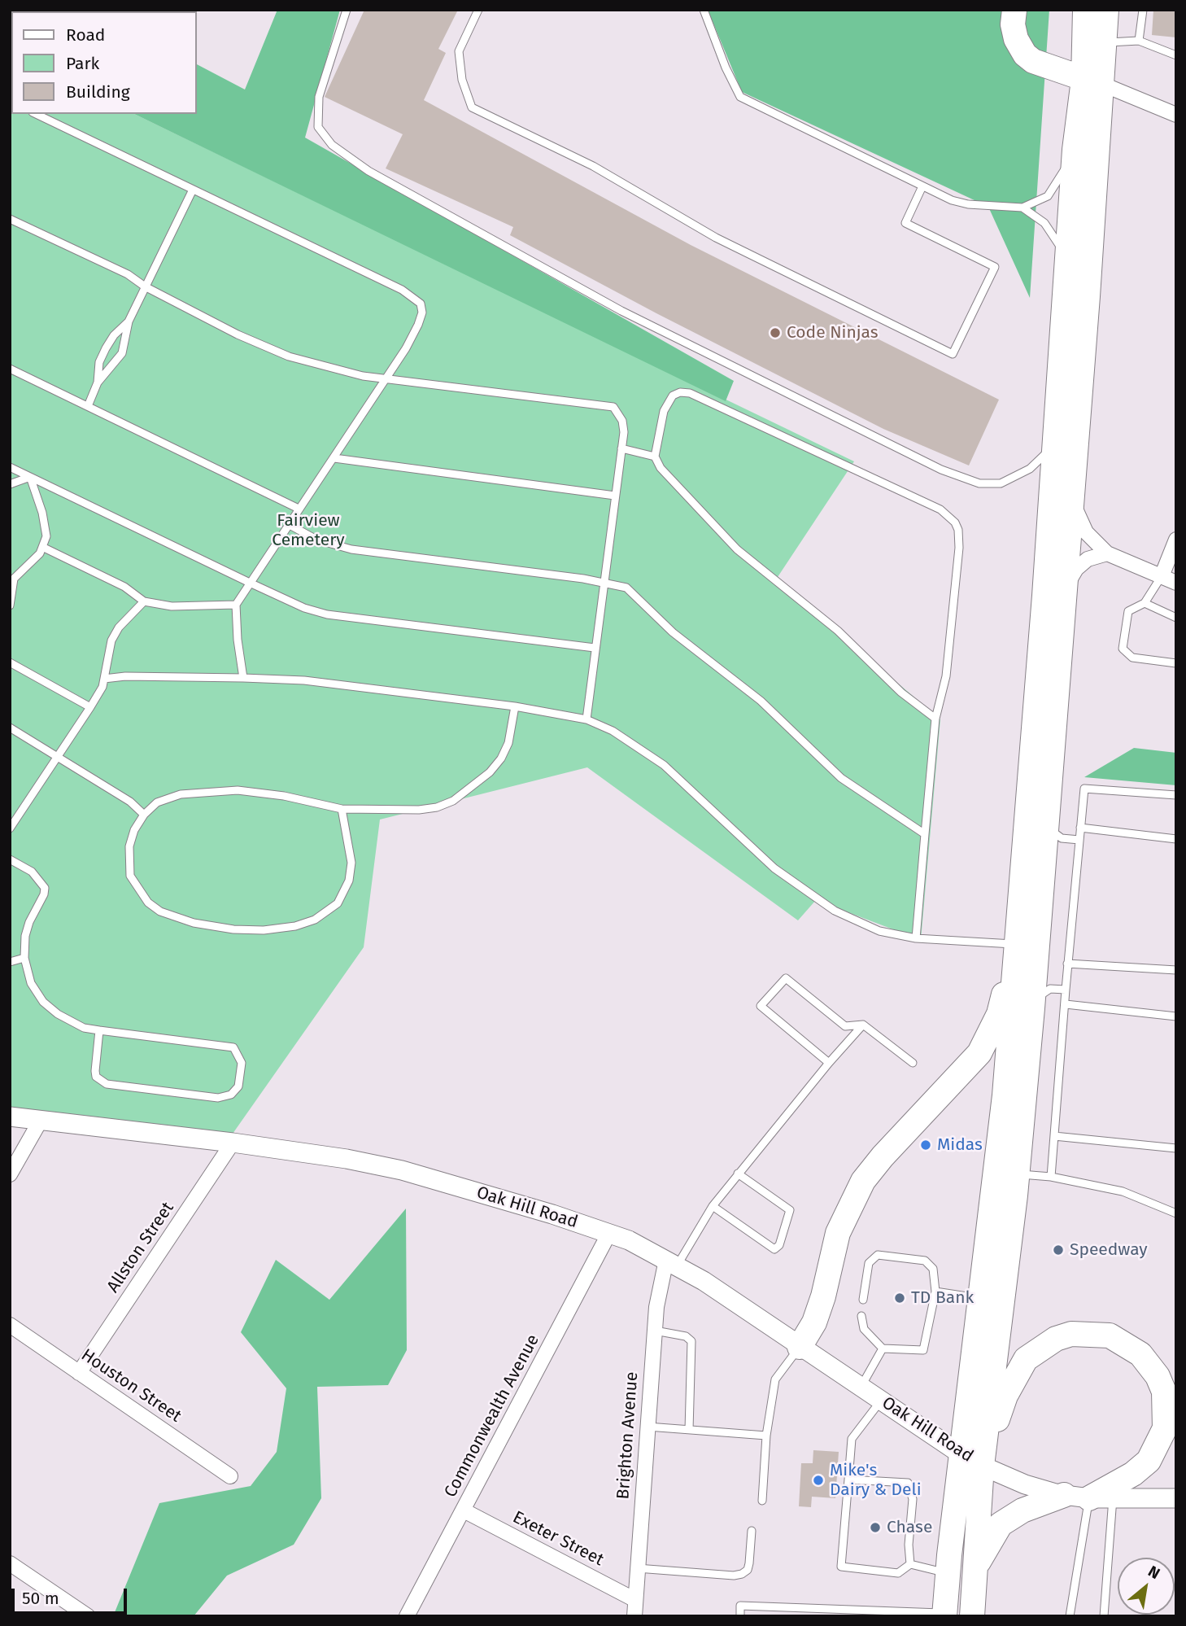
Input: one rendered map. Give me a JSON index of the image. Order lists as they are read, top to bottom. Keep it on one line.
{"streets":{"street":["Oak Hill Road","Allston Street","Houston Street","Commonwealth Avenue","Brighton Avenue","Exeter Street"]},"crossings":[["Oak Hill Road","Allston Street"],["Oak Hill Road","Commonwealth Avenue"],["Oak Hill Road","Brighton Avenue"],["Allston Street","Houston Street"],["Commonwealth Avenue","Exeter Street"],["Brighton Avenue","Exeter Street"]],"parks":["Fairview Cemetery"],"places":["Code Ninjas","Midas","Speedway","TD Bank","Mike's Dairy & Deli","Chase"],"legend":["Road","Park","Building"],"scale_bar":"50 m","north":"top right"}
